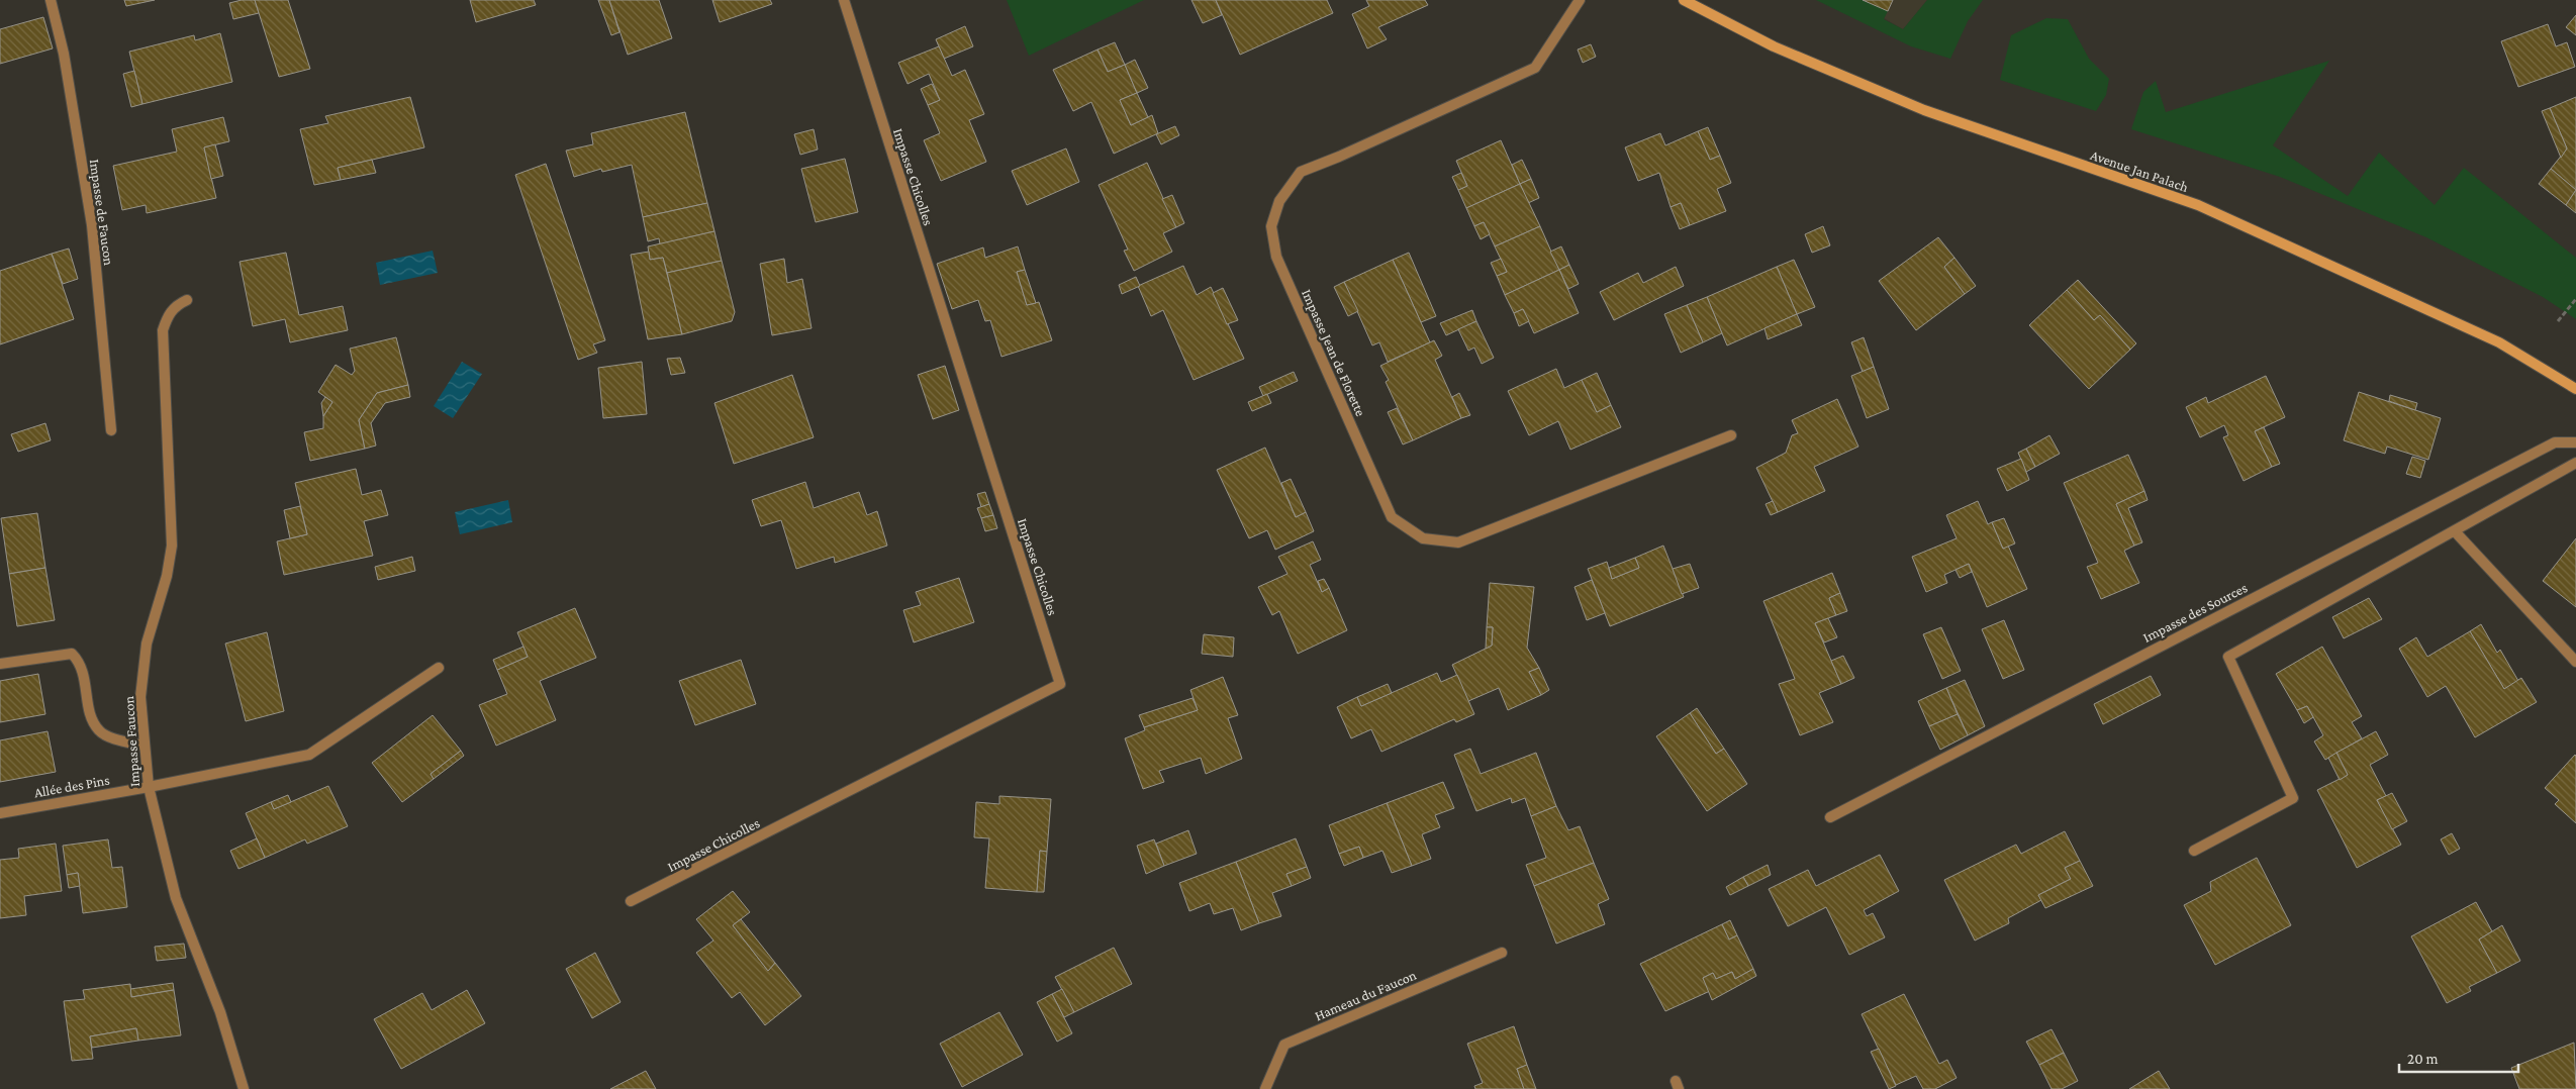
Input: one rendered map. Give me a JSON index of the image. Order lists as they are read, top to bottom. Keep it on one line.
{"streets":{"street":["Avenue Jan Palach","Impasse Chicolles","Impasse de Faucon","Impasse Jean de Florette","Impasse des Sources","Impasse Faucon","Allée des Pins","Hameau du Faucon"]},"crossings":[["Impasse Faucon","Allée des Pins"]],"scale_bar":"20 m"}
